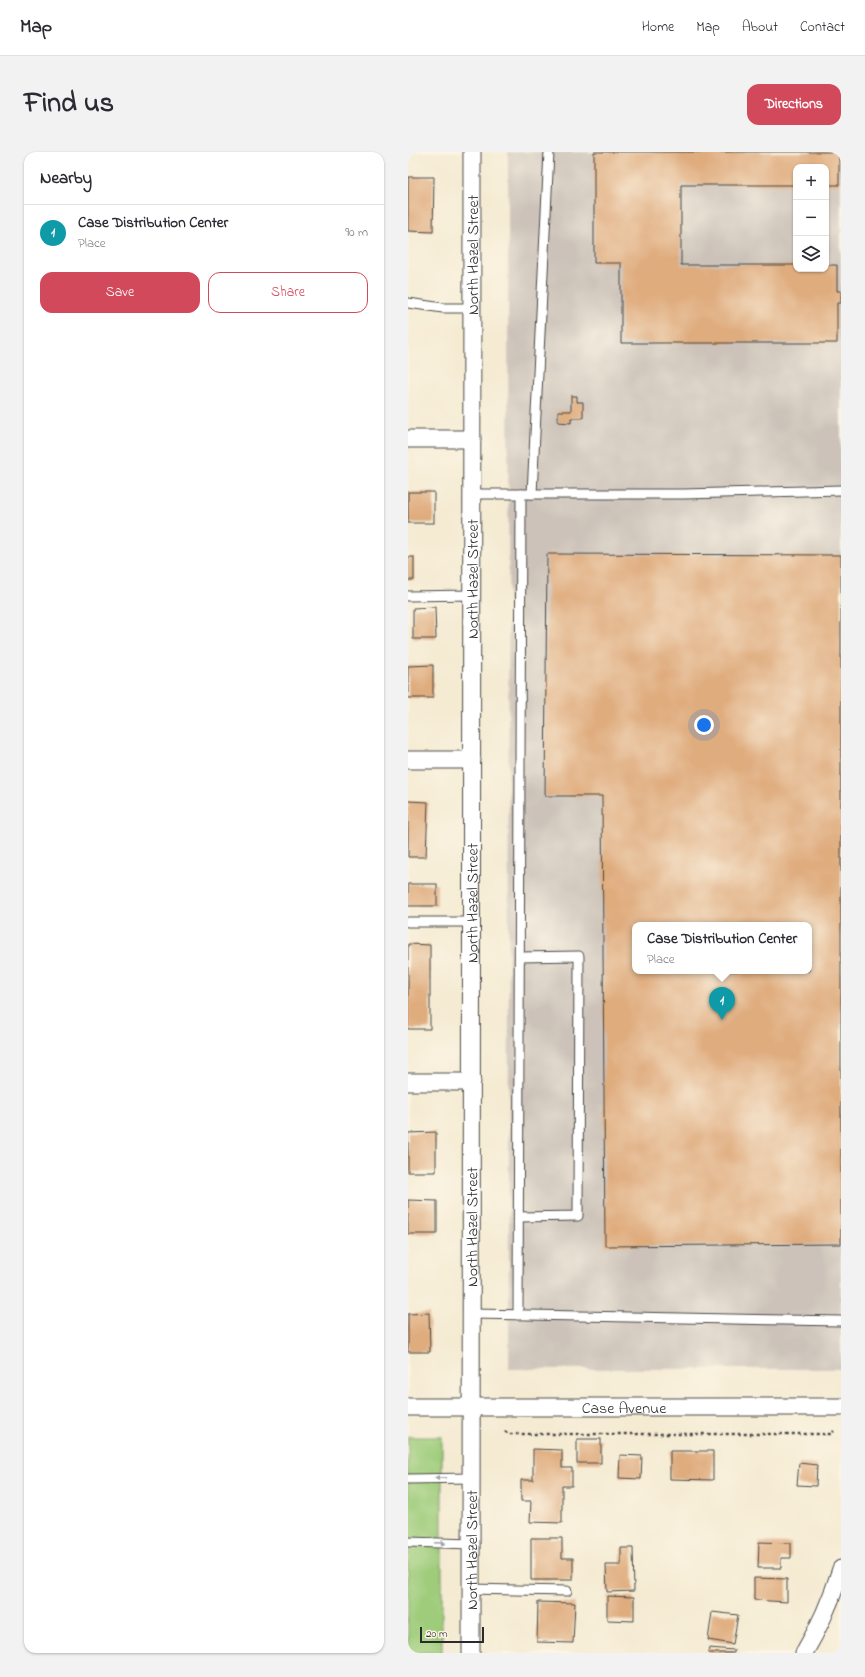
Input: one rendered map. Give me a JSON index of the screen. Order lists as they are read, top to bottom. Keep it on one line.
{"streets":{"street":["North Hazel Street","Case Avenue"]},"crossings":[["North Hazel Street","Case Avenue"]],"scale_bar":"20 m","page":{"header":"Map","nav":["Home","Map","About","Contact"],"title":"Find us","buttons":["Directions",["Save","Share"]],"heading":"Nearby","map_buttons":["+","−"],"list":[{"mark":"1","name":"Case Distribution Center","note":"Place","value":"90 m"}],"popup":["Case Distribution Center","Place"],"pins":"1","scale":"20 m"}}
